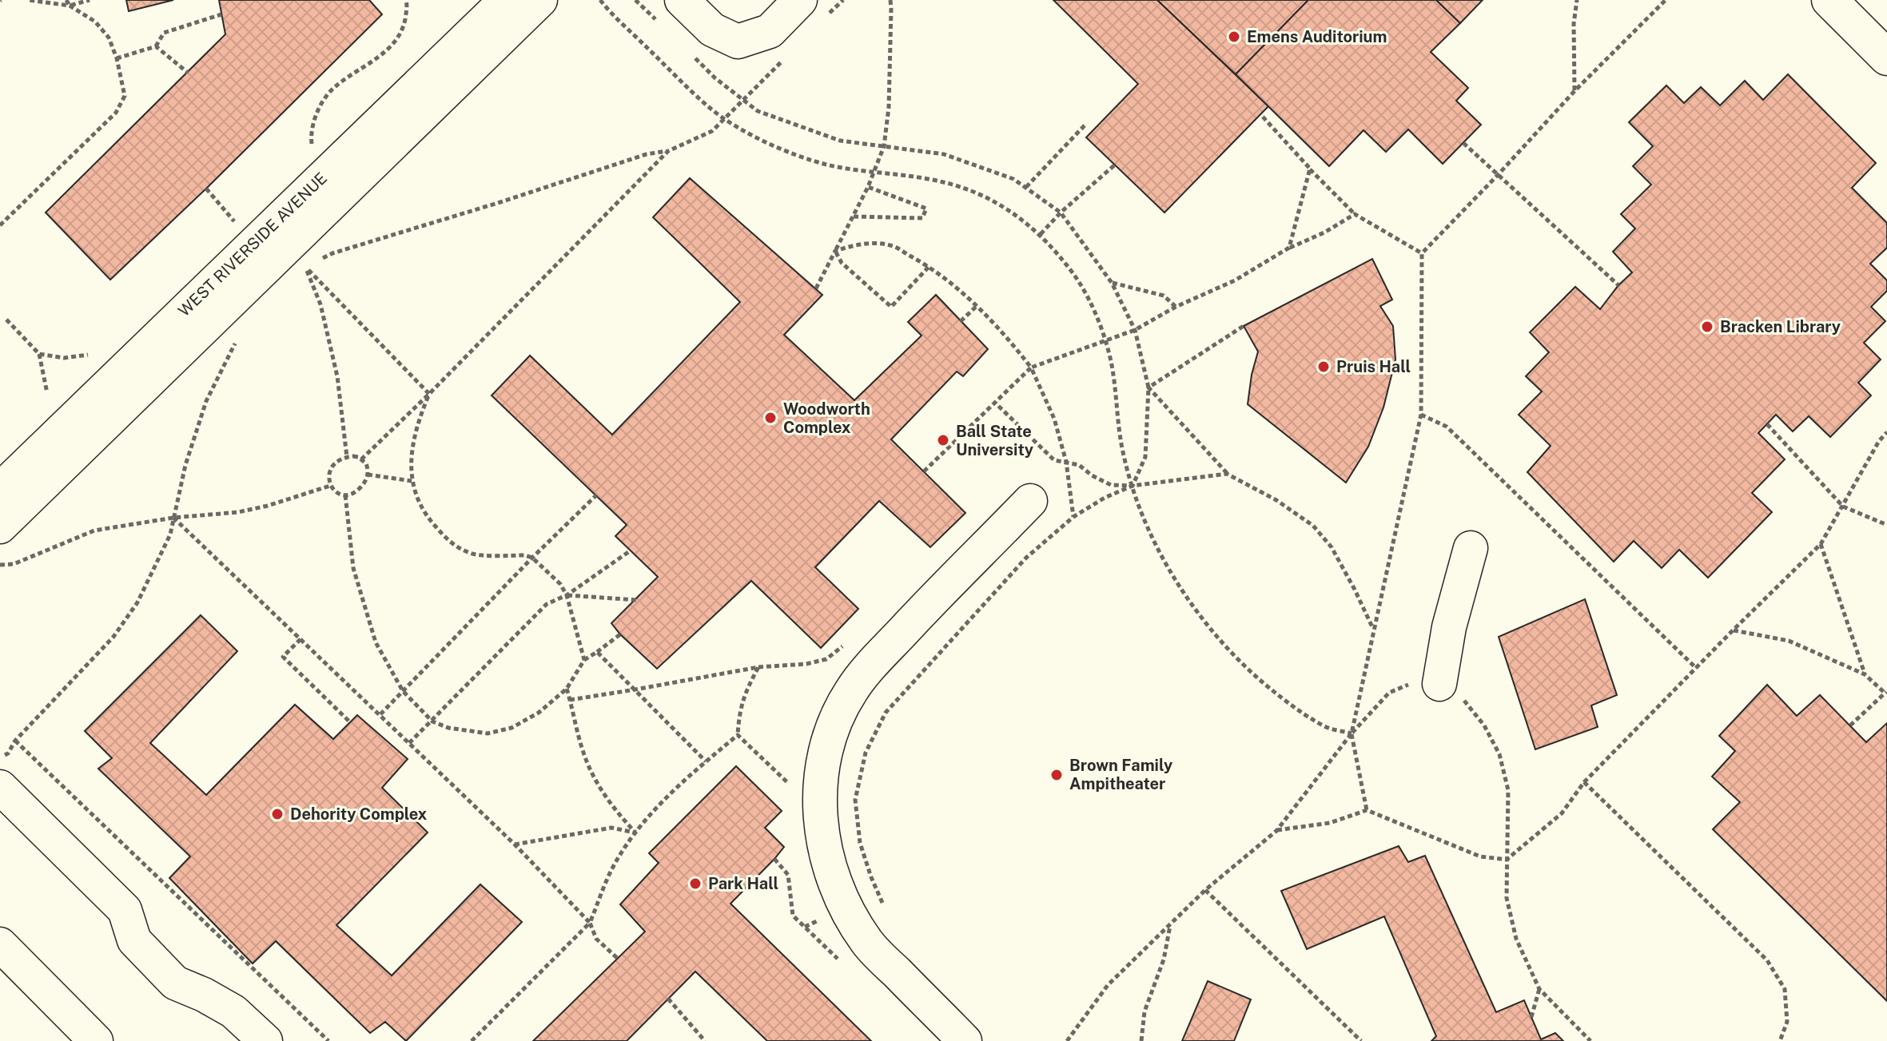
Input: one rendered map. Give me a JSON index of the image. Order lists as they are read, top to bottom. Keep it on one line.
{"streets":{"street":["WEST RIVERSIDE AVENUE"]},"places":["Emens Auditorium","Bracken Library","Pruis Hall","Woodworth Complex","Ball State University","Brown Family Ampitheater","Dehority Complex","Park Hall"]}
